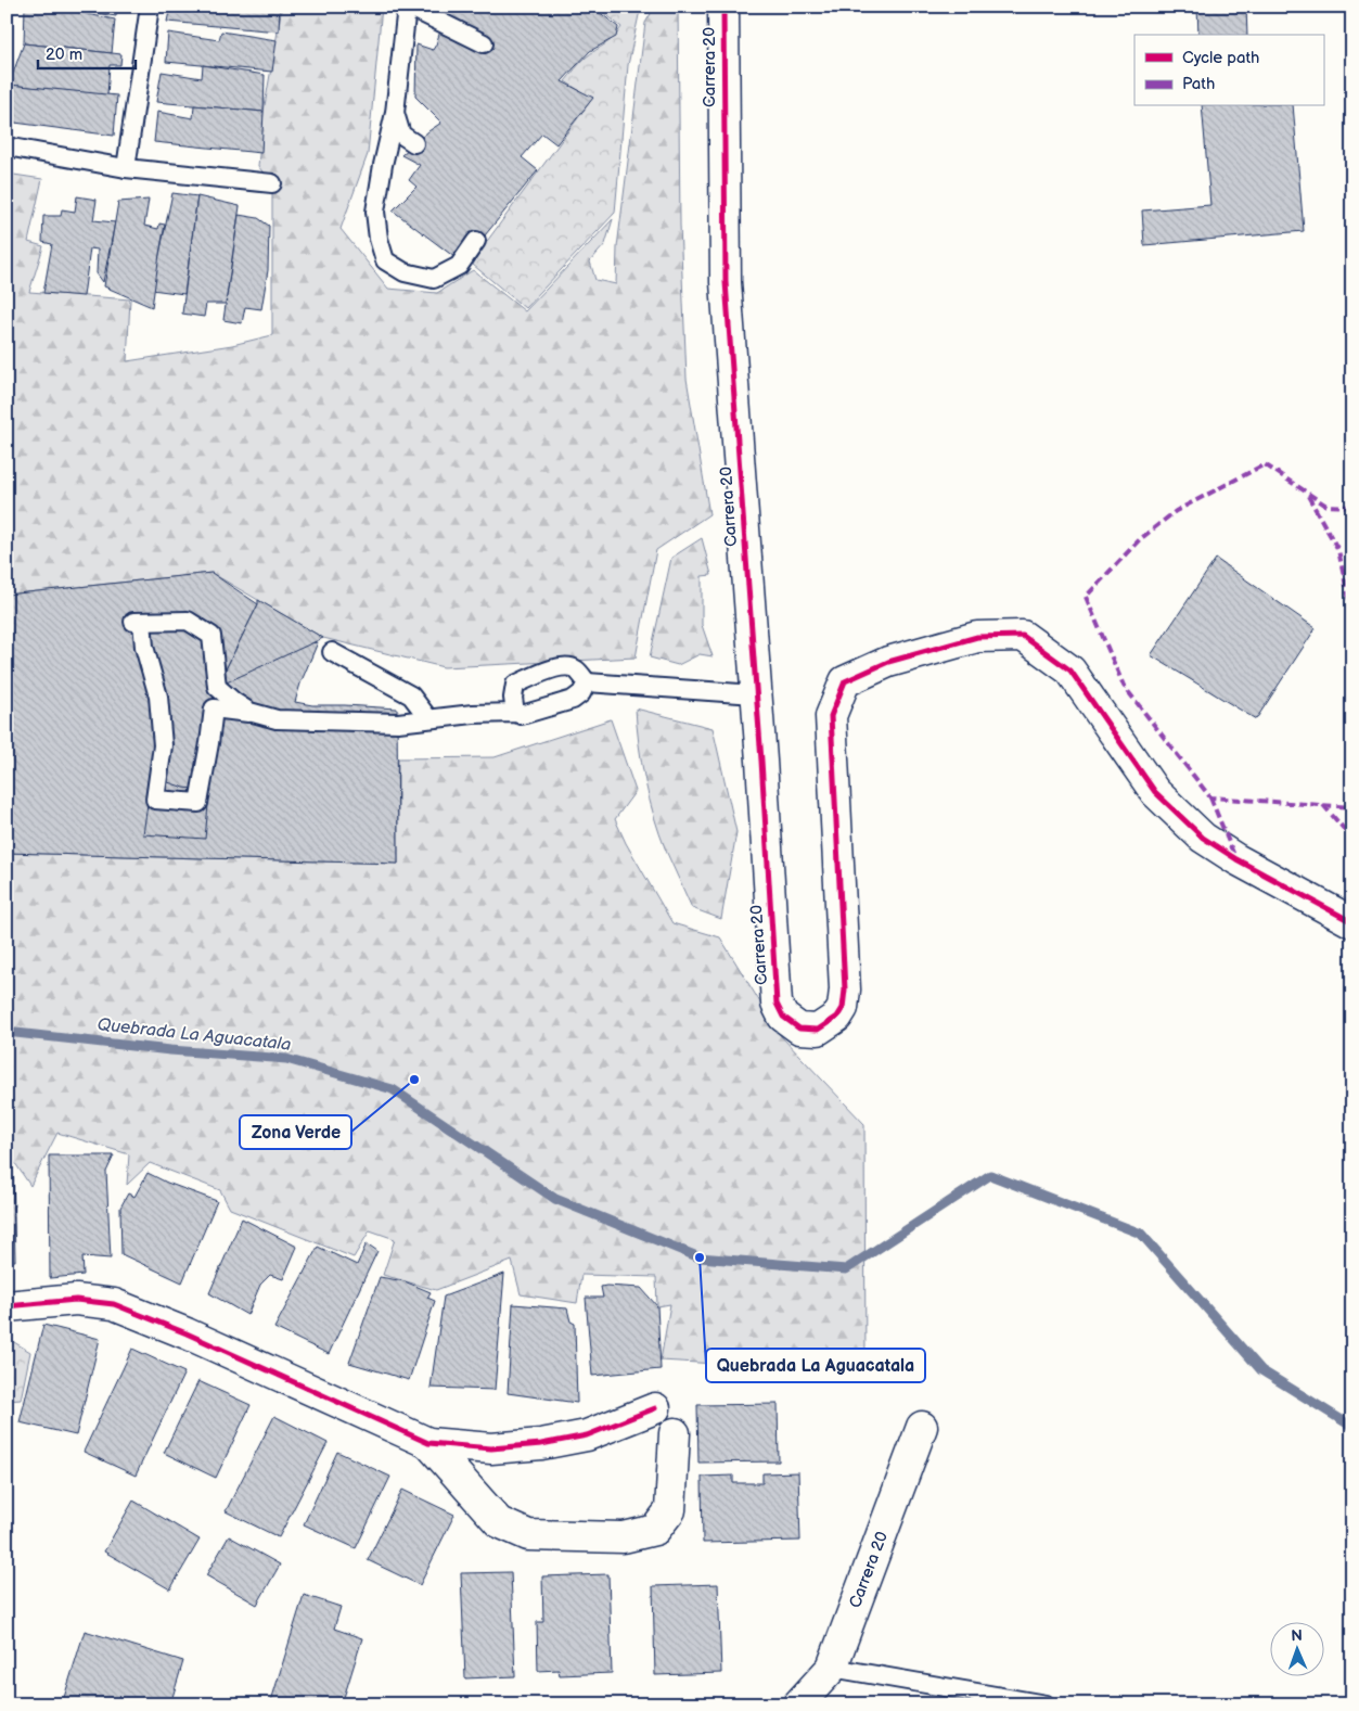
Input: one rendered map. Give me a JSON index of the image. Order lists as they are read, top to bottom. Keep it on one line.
{"streets":{"street":["Carrera 20"]},"water":["Quebrada La Aguacatala"],"places":["Zona Verde","Quebrada La Aguacatala"],"legend":["Cycle path","Path"],"scale_bar":"20 m","north":"top"}
